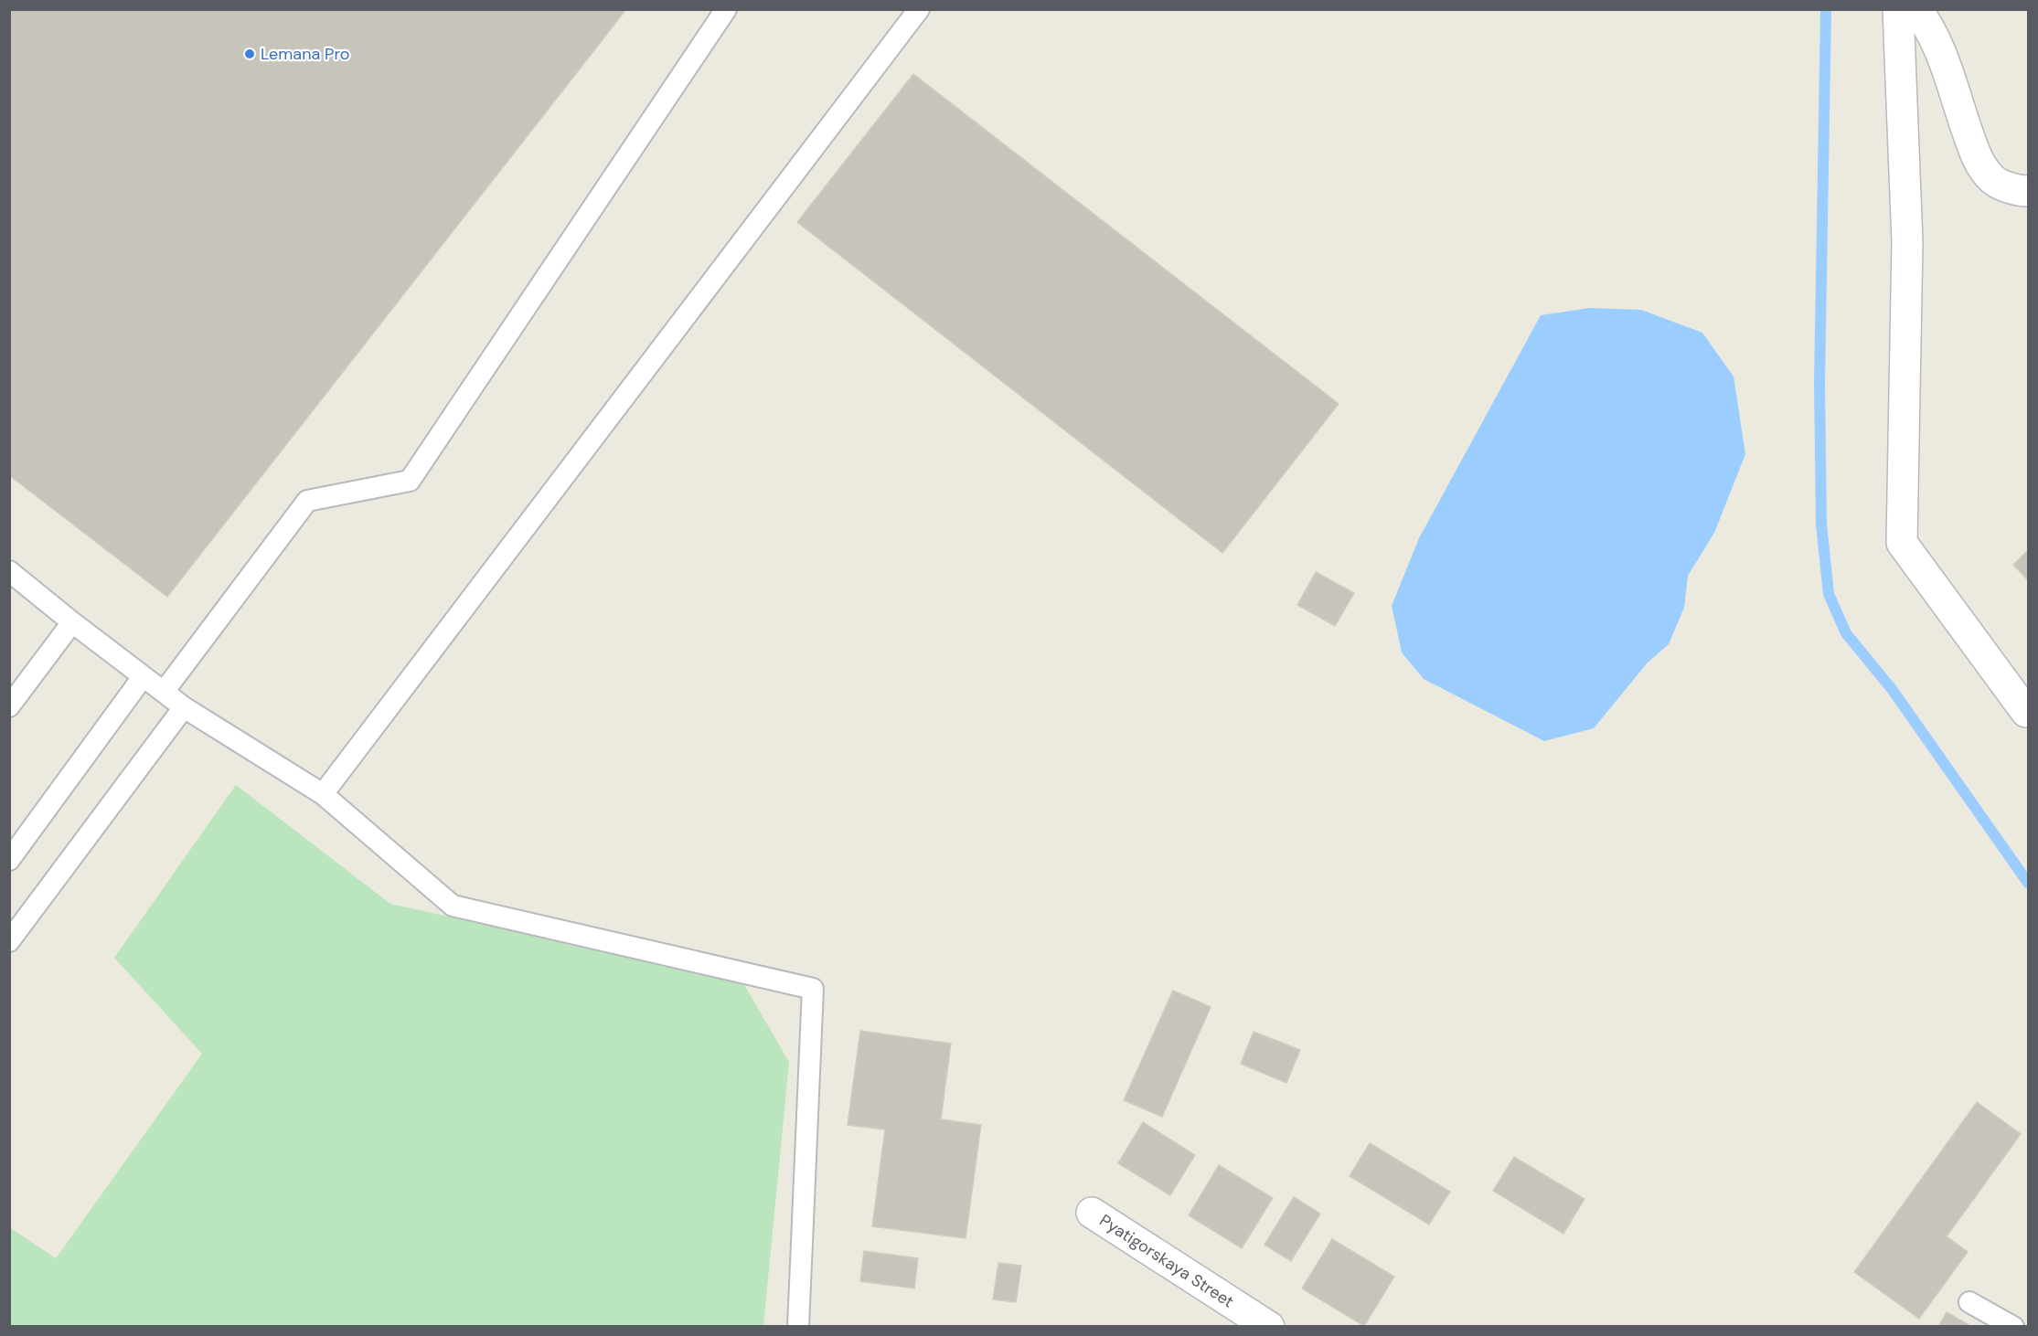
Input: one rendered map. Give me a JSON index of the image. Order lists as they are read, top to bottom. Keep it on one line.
{"streets":{"street":["Pyatigorskaya Street"]},"places":["Lemana Pro"]}
